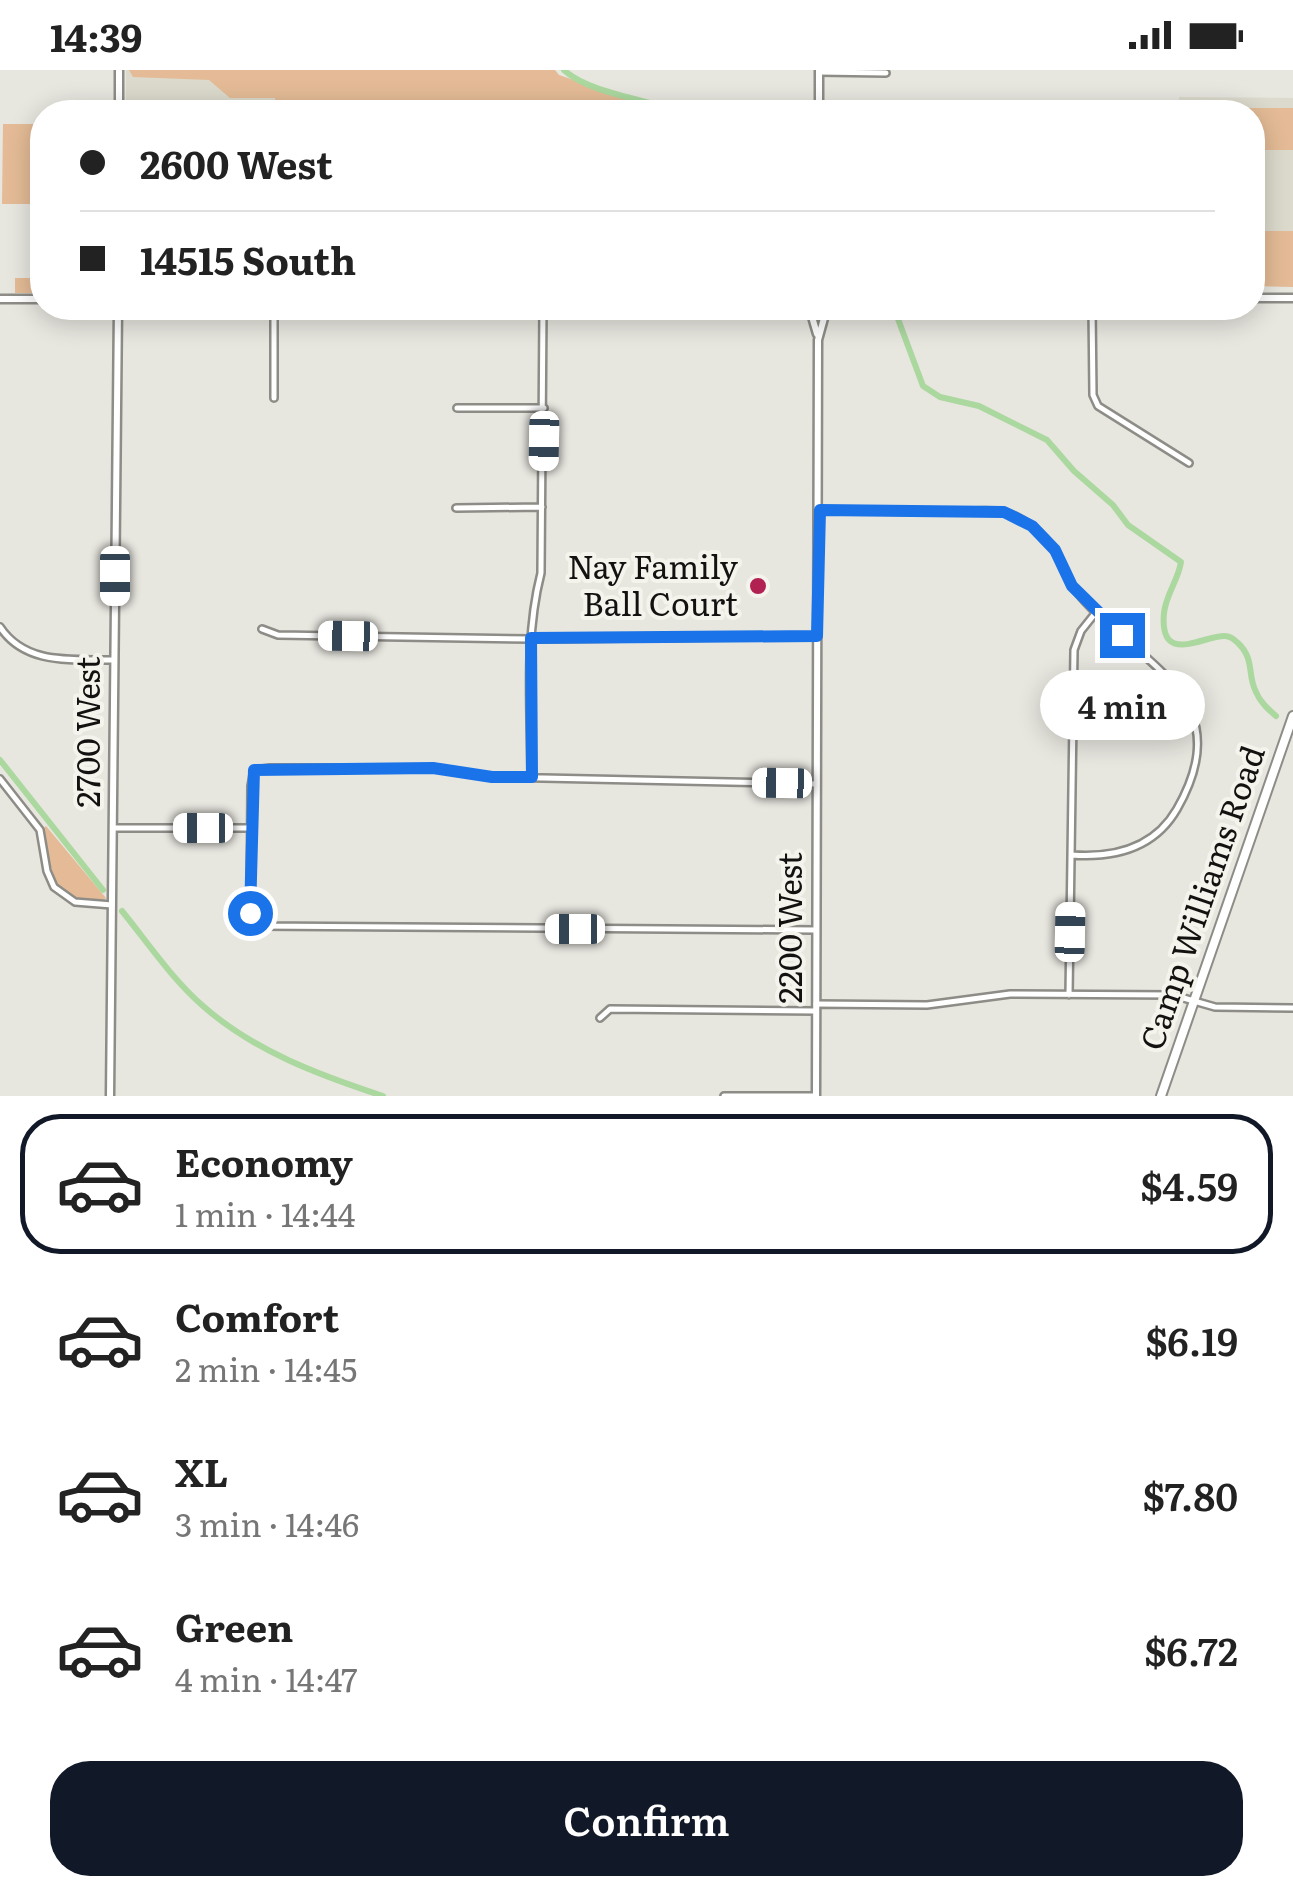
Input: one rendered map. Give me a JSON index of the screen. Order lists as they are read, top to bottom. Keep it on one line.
{"streets":{"main road":["Camp Williams Road"],"street":["2700 West","2200 West"]},"places":["Nay Family Ball Court"],"page":{"status":"14:39","banner":["2600 West","14515 South"],"bubble":"4 min","list":[{"name":"Economy","note":"1 min · 14:44","value":"$4.59"},{"name":"Comfort","note":"2 min · 14:45","value":"$6.19"},{"name":"XL","note":"3 min · 14:46","value":"$7.80"},{"name":"Green","note":"4 min · 14:47","value":"$6.72"}],"buttons":"Confirm"}}
